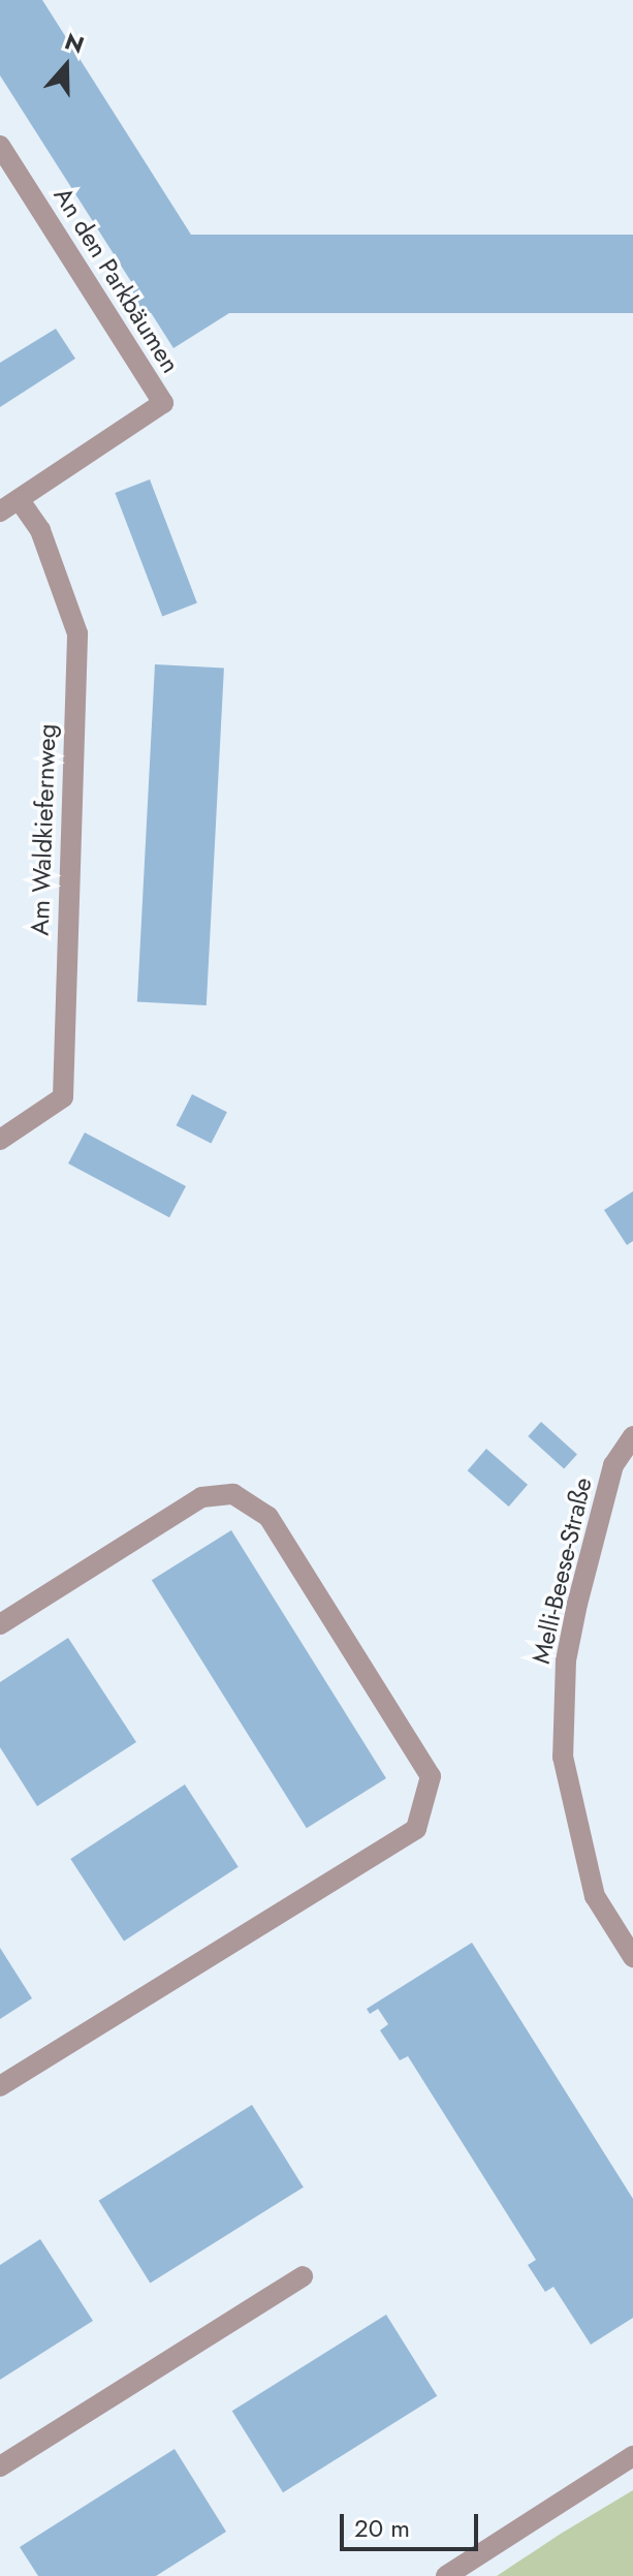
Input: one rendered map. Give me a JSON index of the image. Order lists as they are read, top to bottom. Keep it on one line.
{"streets":{"street":["An den Parkbäumen","Am Waldkiefernweg","Melli-Beese-Straße"]},"crossings":[["An den Parkbäumen","Am Waldkiefernweg"]],"scale_bar":"20 m","north":"top"}
